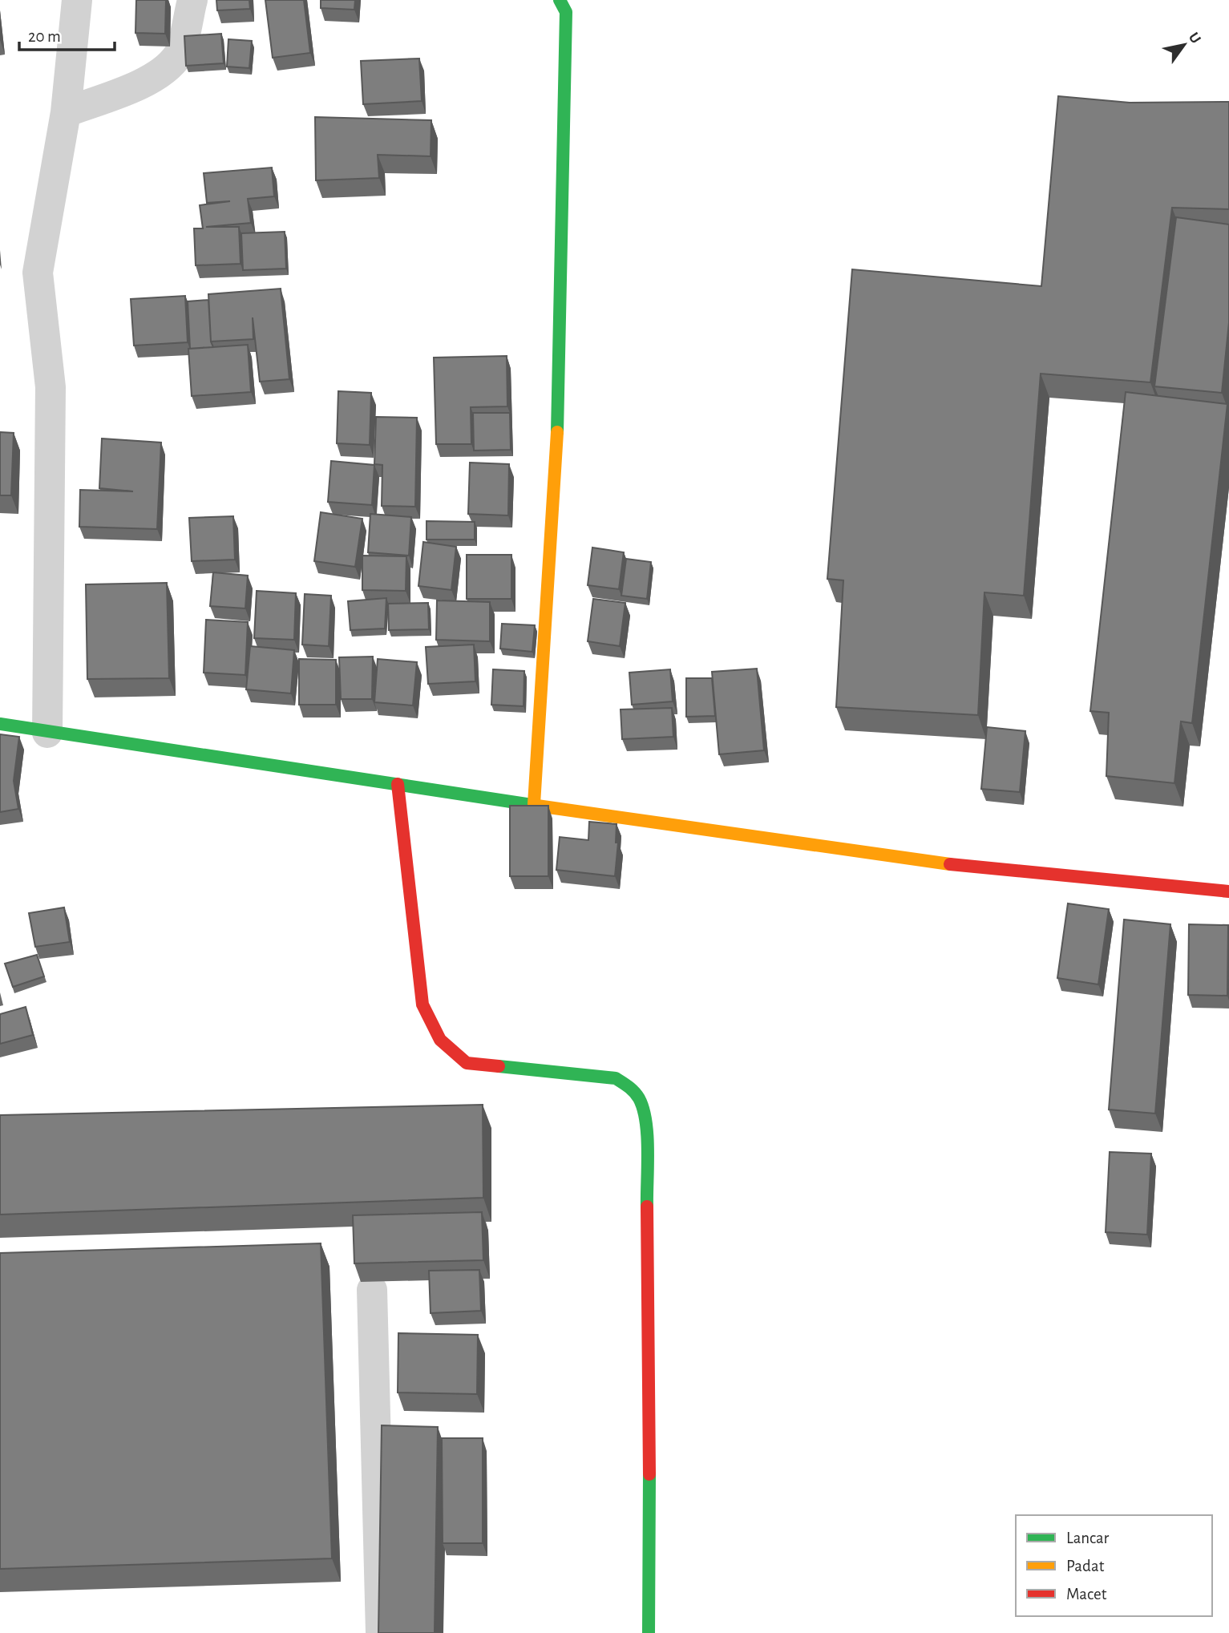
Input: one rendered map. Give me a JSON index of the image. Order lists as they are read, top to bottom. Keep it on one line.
{"legend":["Lancar","Padat","Macet"],"scale_bar":"20 m","north":"top right"}
